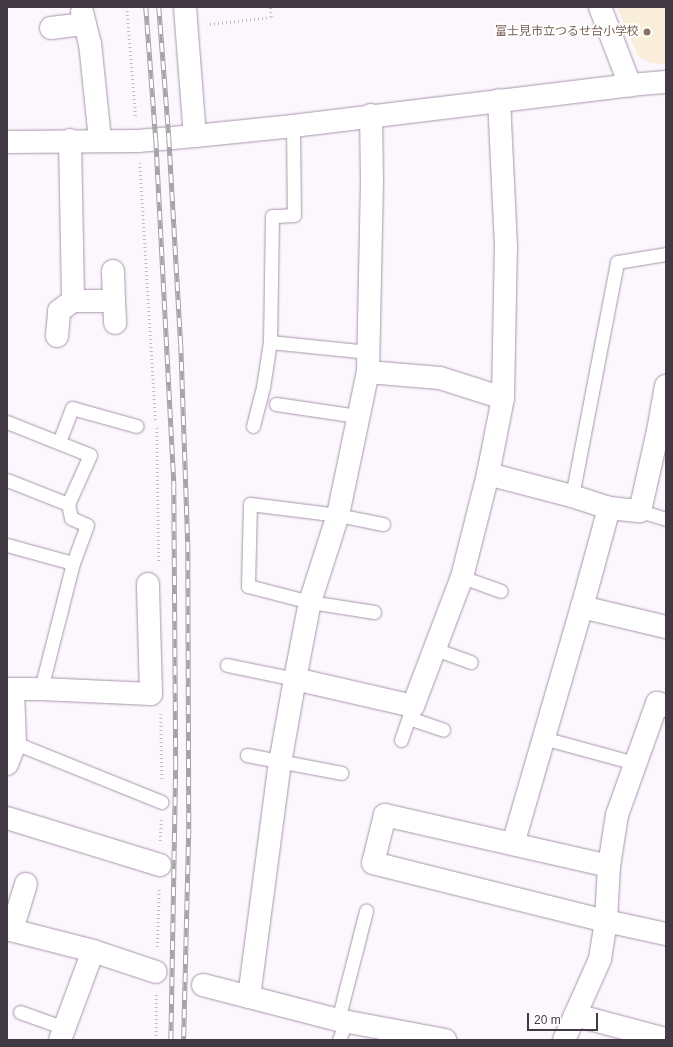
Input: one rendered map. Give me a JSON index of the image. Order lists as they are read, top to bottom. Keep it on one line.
{"places":["富士見市立つるせ台小学校"],"scale_bar":"20 m"}
